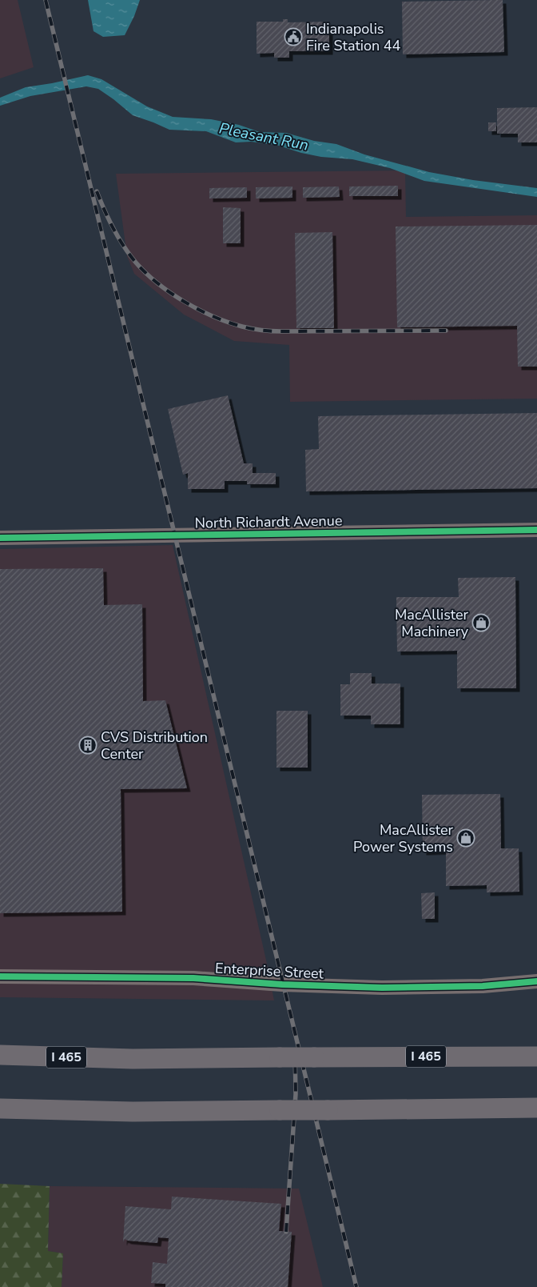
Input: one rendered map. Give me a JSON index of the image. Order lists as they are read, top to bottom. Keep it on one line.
{"streets":{"highway":["I 465"],"street":["North Richardt Avenue","Enterprise Street"]},"water":["Pleasant Run"],"places":{"public building":["Indianapolis Fire Station 44"],"shop":["MacAllister Machinery","MacAllister Power Systems"],"building":["CVS Distribution Center"]}}
